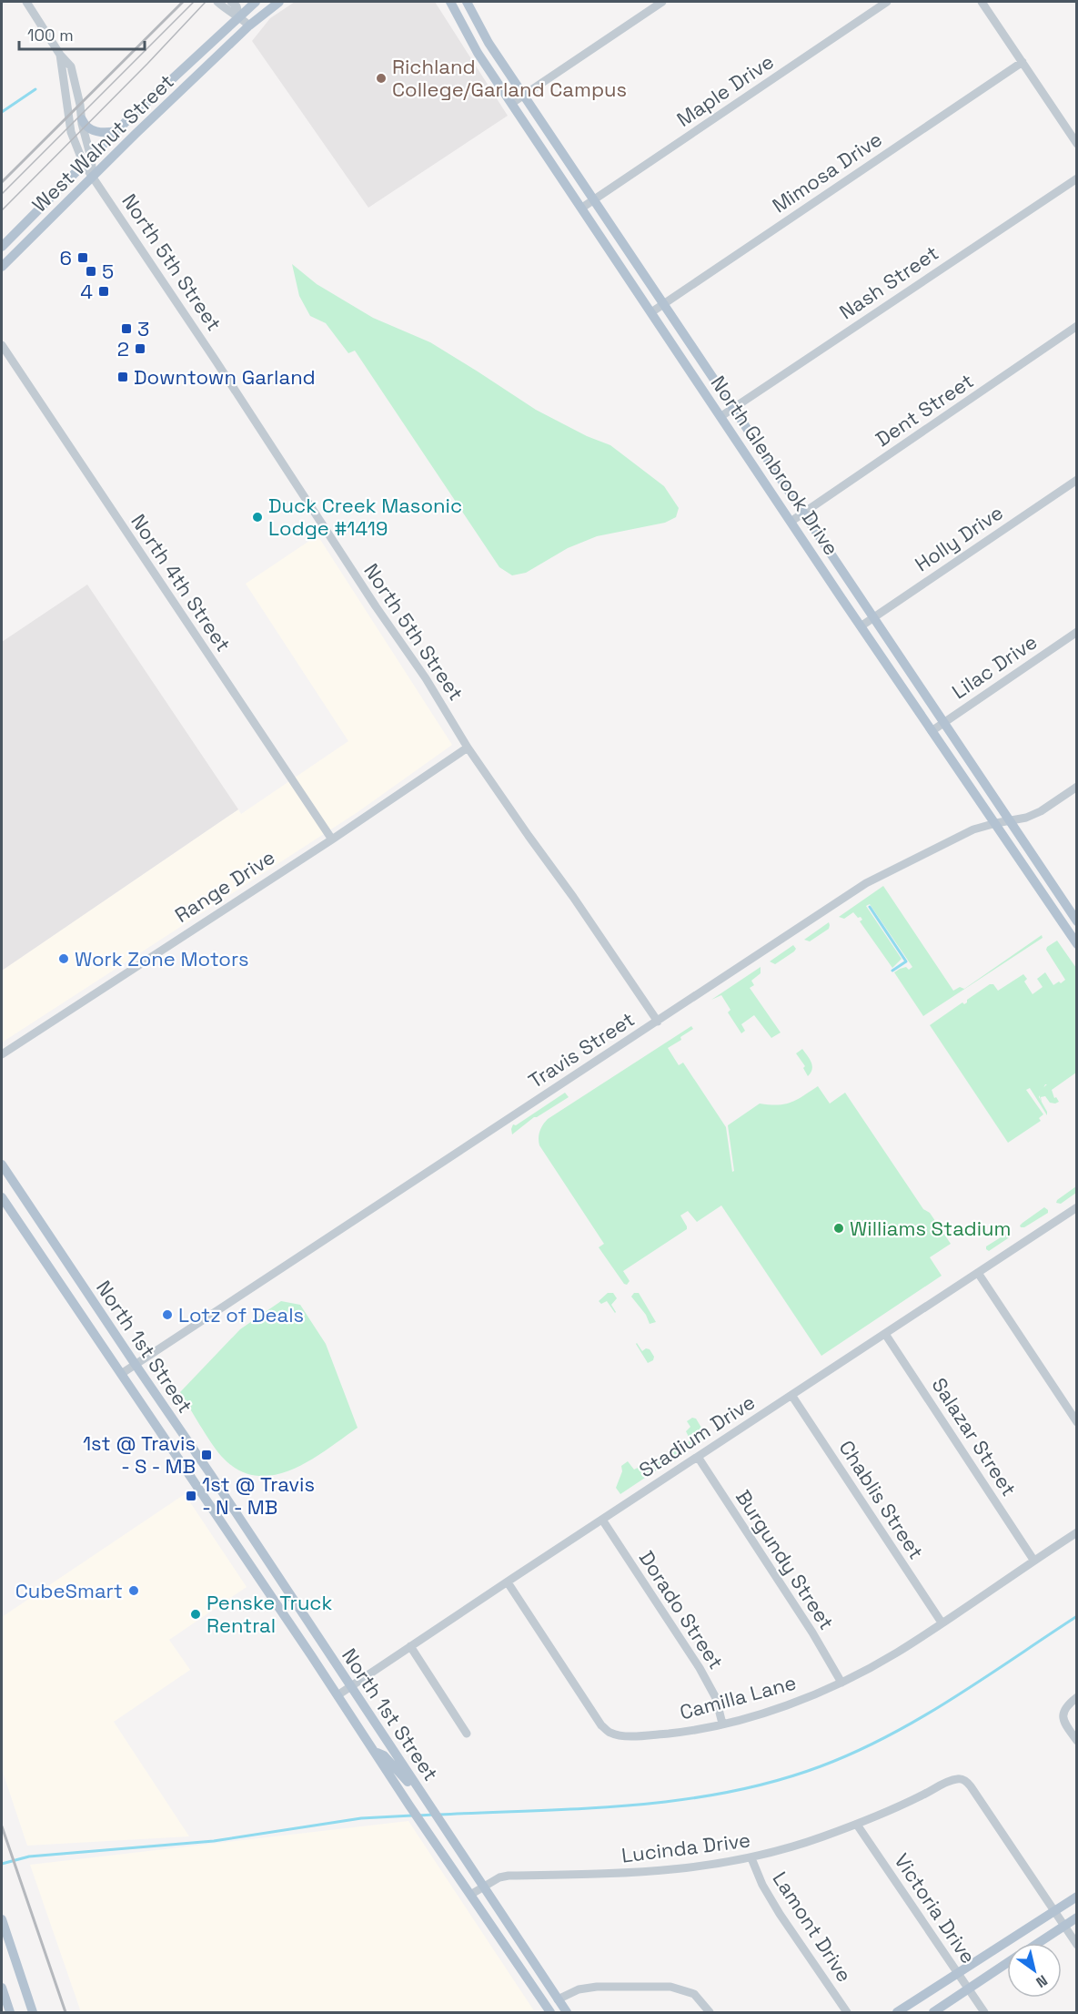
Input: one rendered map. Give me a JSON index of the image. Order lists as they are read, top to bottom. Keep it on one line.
{"streets":{"main road":["West Walnut Street","North Glenbrook Drive","North 1st Street"],"street":["Maple Drive","Mimosa Drive","North 5th Street","Nash Street","Dent Street","Holly Drive","North 4th Street","Lilac Drive","Range Drive","Travis Street","Stadium Drive","Salazar Street","Chablis Street","Burgundy Street","Dorado Street","Camilla Lane","Lucinda Drive","Victoria Drive","Lamont Drive"]},"crossings":[["Maple Drive","North Glenbrook Drive"],["West Walnut Street","North 5th Street"],["Mimosa Drive","North Glenbrook Drive"],["North 5th Street","Range Drive"],["North 5th Street","Travis Street"],["Nash Street","North Glenbrook Drive"],["Dent Street","North Glenbrook Drive"],["North Glenbrook Drive","Holly Drive"],["North Glenbrook Drive","Lilac Drive"],["North Glenbrook Drive","Travis Street"],["North 4th Street","Range Drive"],["Travis Street","North 1st Street"],["North 1st Street","Stadium Drive"],["North 1st Street","Lucinda Drive"],["Stadium Drive","Salazar Street"],["Stadium Drive","Chablis Street"],["Stadium Drive","Burgundy Street"],["Stadium Drive","Dorado Street"],["Stadium Drive","Camilla Lane"],["Salazar Street","Camilla Lane"],["Chablis Street","Camilla Lane"],["Burgundy Street","Camilla Lane"],["Dorado Street","Camilla Lane"],["Lucinda Drive","Victoria Drive"],["Lucinda Drive","Lamont Drive"]],"places":{"other":["Richland College/Garland Campus","Duck Creek Masonic Lodge #1419","Work Zone Motors","Williams Stadium","Lotz of Deals","CubeSmart","Penske Truck Rentral"],"transit":["6","5","4","3","2","Downtown Garland","1st @ Travis - S - MB","1st @ Travis - N - MB"]},"scale_bar":"100 m","north":"bottom right"}
